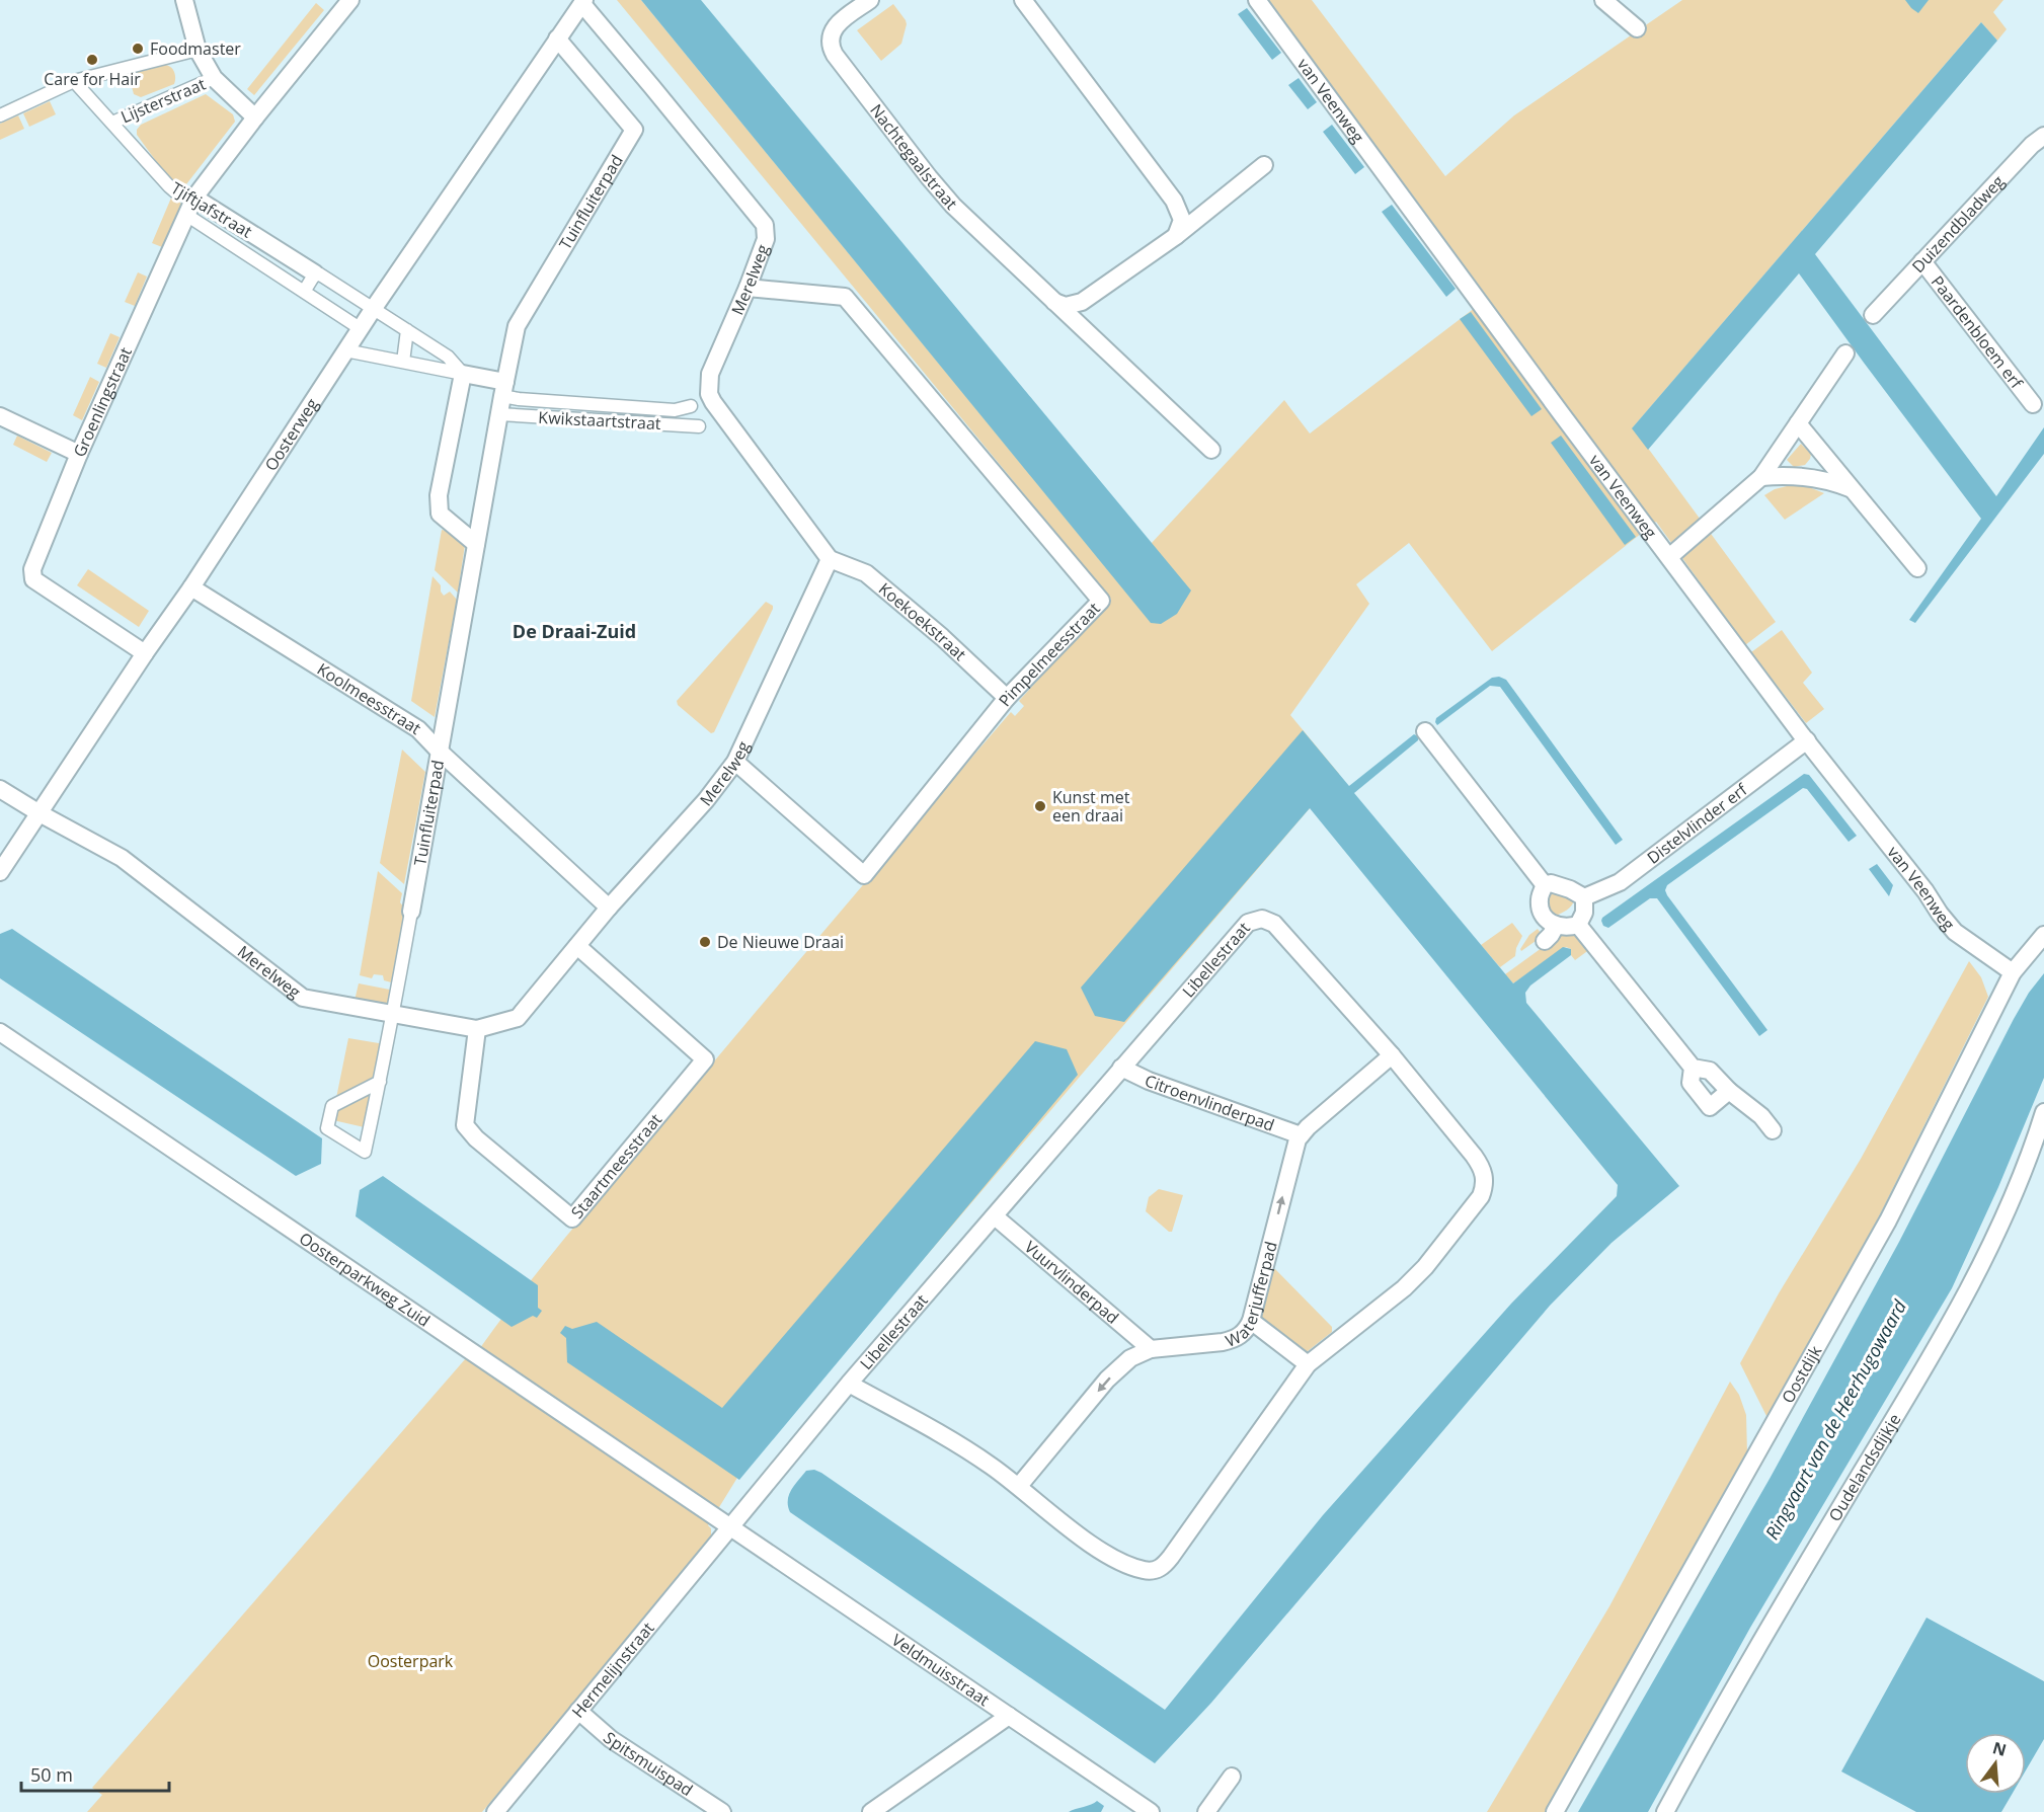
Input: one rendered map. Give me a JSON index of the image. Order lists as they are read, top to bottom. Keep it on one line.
{"streets":{"street":["Lijsterstraat","van Veenweg","Nachtegaalstraat","Tuinfluiterpad","Tjiftjafstraat","Duizendbladweg","Merelweg","Paardenbloem erf","Groenlingstraat","Kwikstaartstraat","Oosterweg","Koekoekstraat","Pimpelmeesstraat","Koolmeesstraat","Distelvlinder erf","Libellestraat","Citroenvlinderpad","Staartmeesstraat","Oosterparkweg Zuid","Vuurvlinderpad","Waterjufferpad","Oostdijk","Oudelandsdijkje","Veldmuisstraat","Hermelijnstraat","Spitsmuispad"]},"crossings":[["Lijsterstraat","Tjiftjafstraat"],["van Veenweg","Distelvlinder erf"],["van Veenweg","Oostdijk"],["Tuinfluiterpad","Merelweg"],["Tuinfluiterpad","Kwikstaartstraat"],["Tuinfluiterpad","Oosterweg"],["Tuinfluiterpad","Koolmeesstraat"],["Tjiftjafstraat","Groenlingstraat"],["Tjiftjafstraat","Oosterweg"],["Duizendbladweg","Paardenbloem erf"],["Merelweg","Oosterweg"],["Merelweg","Koekoekstraat"],["Merelweg","Pimpelmeesstraat"],["Merelweg","Koolmeesstraat"],["Merelweg","Staartmeesstraat"],["Groenlingstraat","Oosterweg"],["Oosterweg","Koolmeesstraat"],["Koekoekstraat","Pimpelmeesstraat"],["Libellestraat","Citroenvlinderpad"],["Libellestraat","Oosterparkweg Zuid"],["Libellestraat","Vuurvlinderpad"],["Libellestraat","Waterjufferpad"],["Libellestraat","Veldmuisstraat"],["Libellestraat","Hermelijnstraat"],["Citroenvlinderpad","Waterjufferpad"],["Oosterparkweg Zuid","Veldmuisstraat"],["Oosterparkweg Zuid","Hermelijnstraat"],["Vuurvlinderpad","Waterjufferpad"],["Veldmuisstraat","Hermelijnstraat"],["Hermelijnstraat","Spitsmuispad"]],"districts":["De Draai-Zuid"],"water":["Ringvaart van de Heerhugowaard"],"parks":["Oosterpark"],"places":["Foodmaster","Care for Hair","Kunst met een draai","De Nieuwe Draai"],"scale_bar":"50 m","north":"top"}
